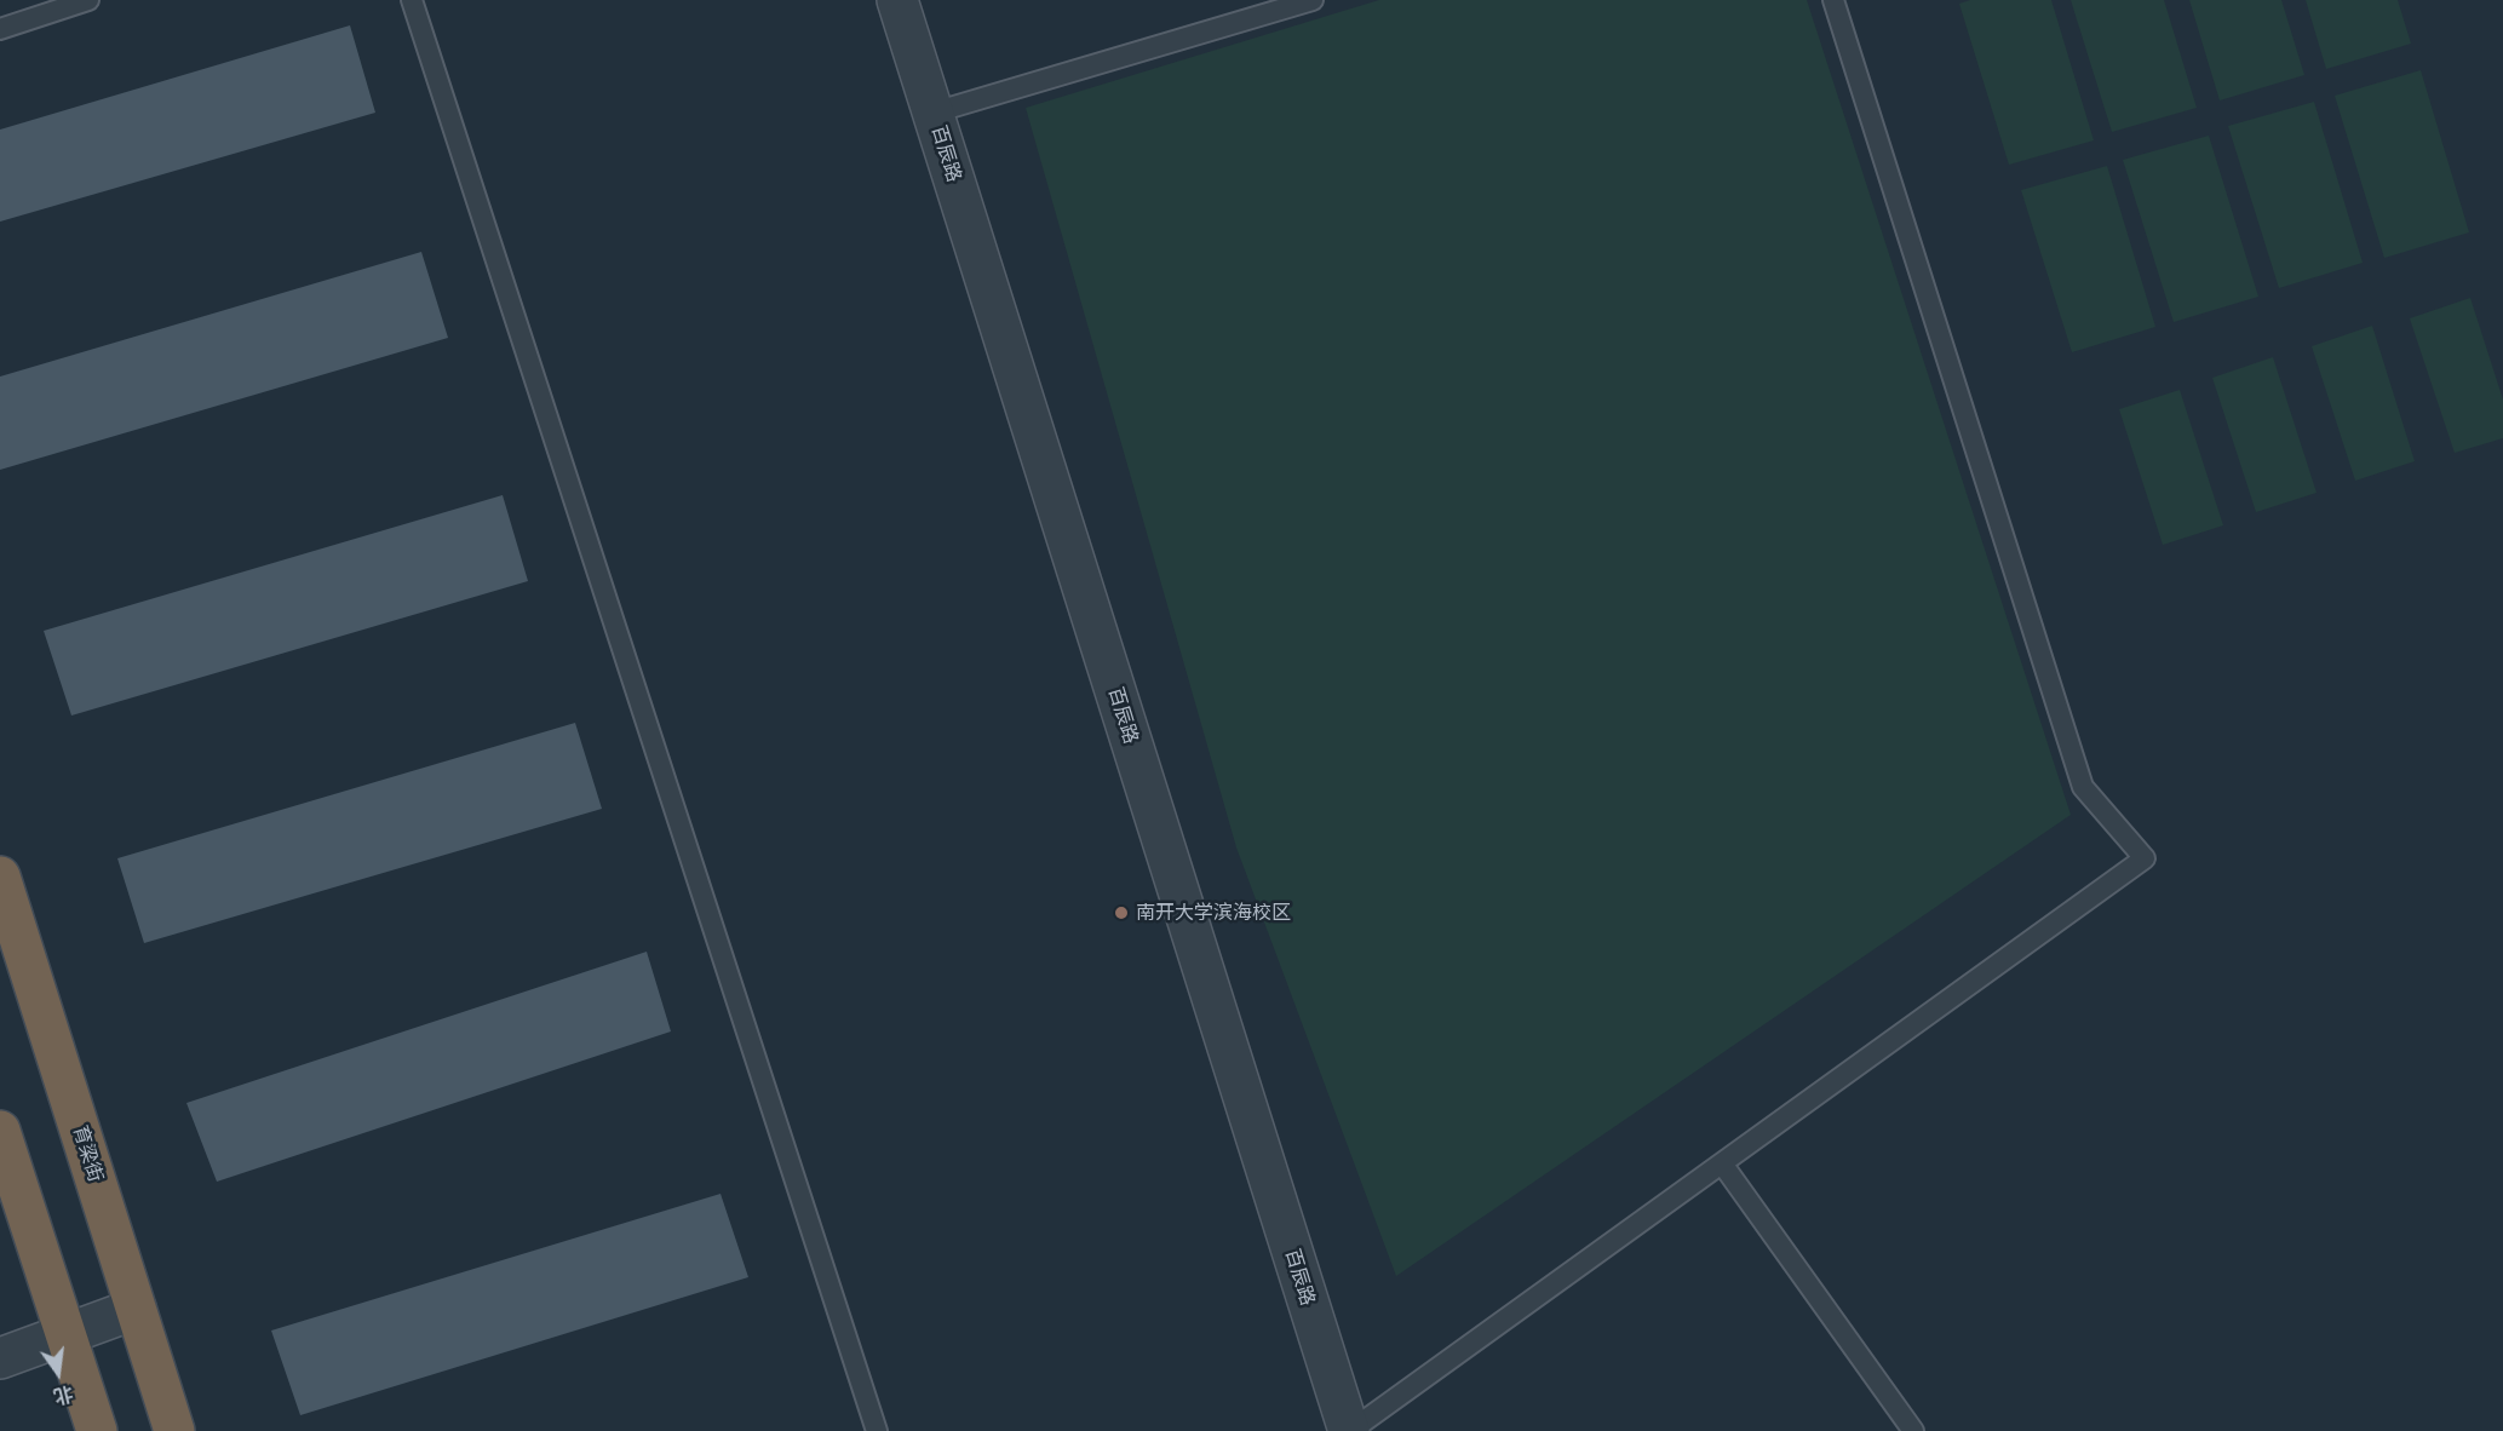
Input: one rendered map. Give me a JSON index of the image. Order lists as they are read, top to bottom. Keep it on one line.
{"streets":{"highway":["育梁街"],"street":["百辰路"]},"places":["南开大学滨海校区"],"north":"bottom"}
